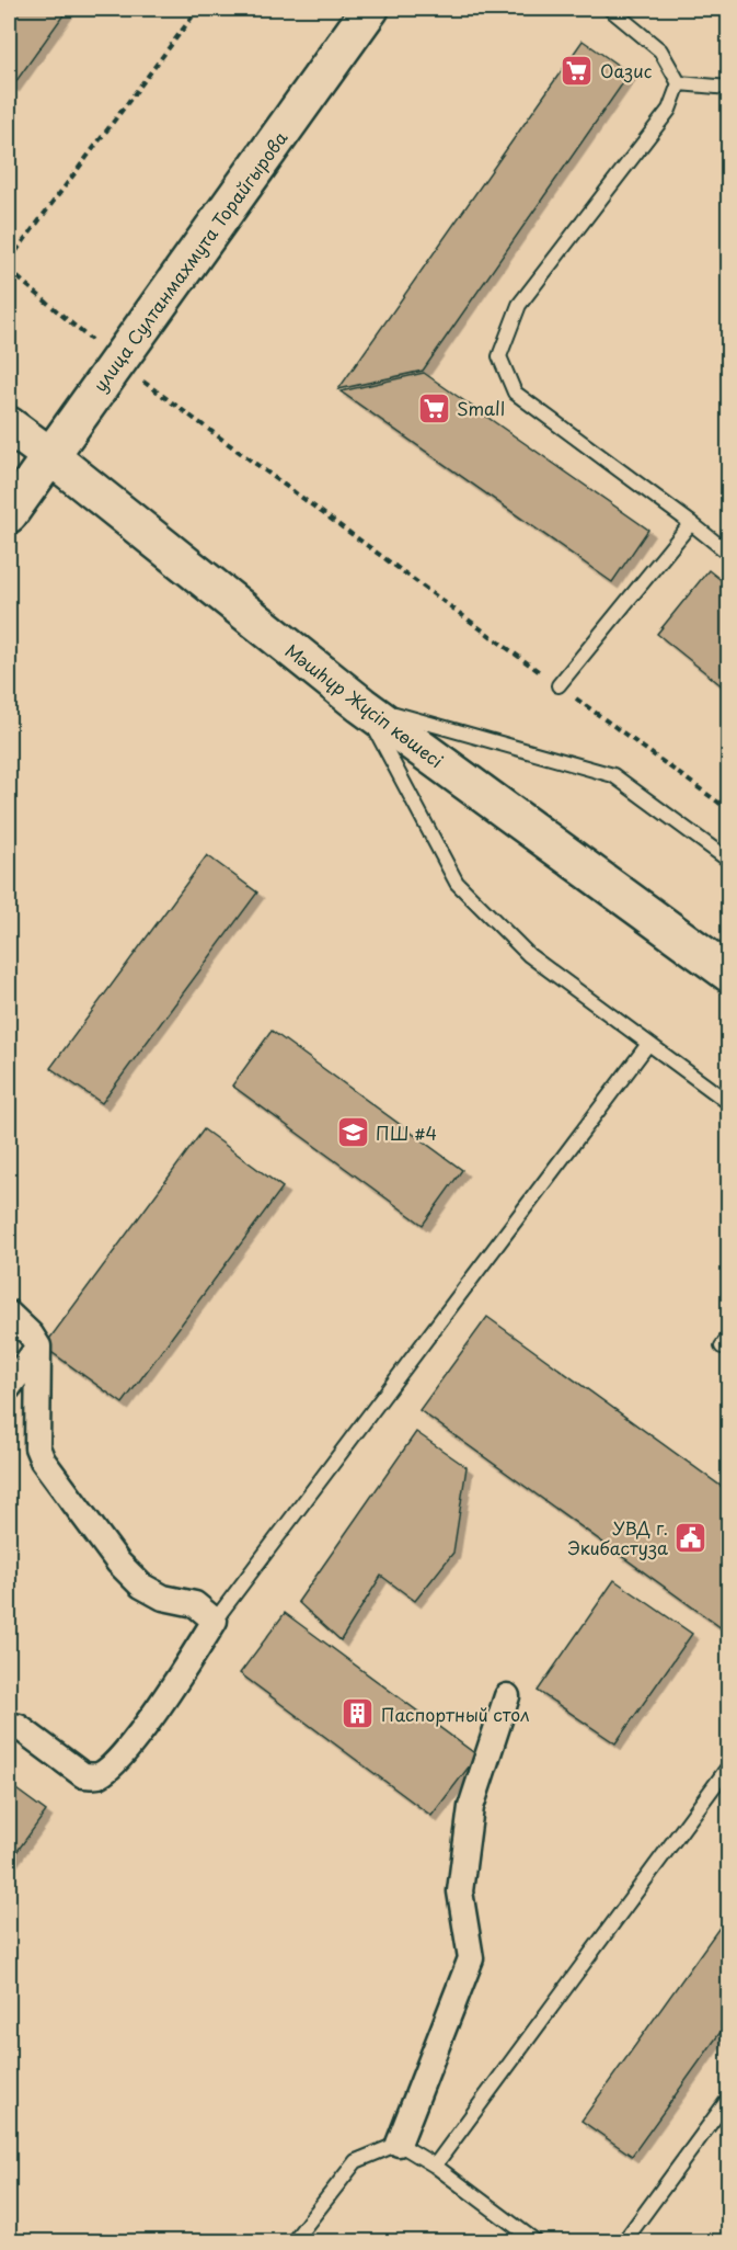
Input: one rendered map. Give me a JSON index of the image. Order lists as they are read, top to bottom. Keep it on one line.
{"streets":{"main road":["улица Султанмахмута Торайгырова","Мәшһүр Жүсіп көшесі"]},"crossings":[["улица Султанмахмута Торайгырова","Мәшһүр Жүсіп көшесі"]],"places":{"supermarket":["Оазис","Small"],"school or university":["ПШ #4"],"public building":["УВД г. Экибастуза"],"building":["Паспортный стол"]}}
